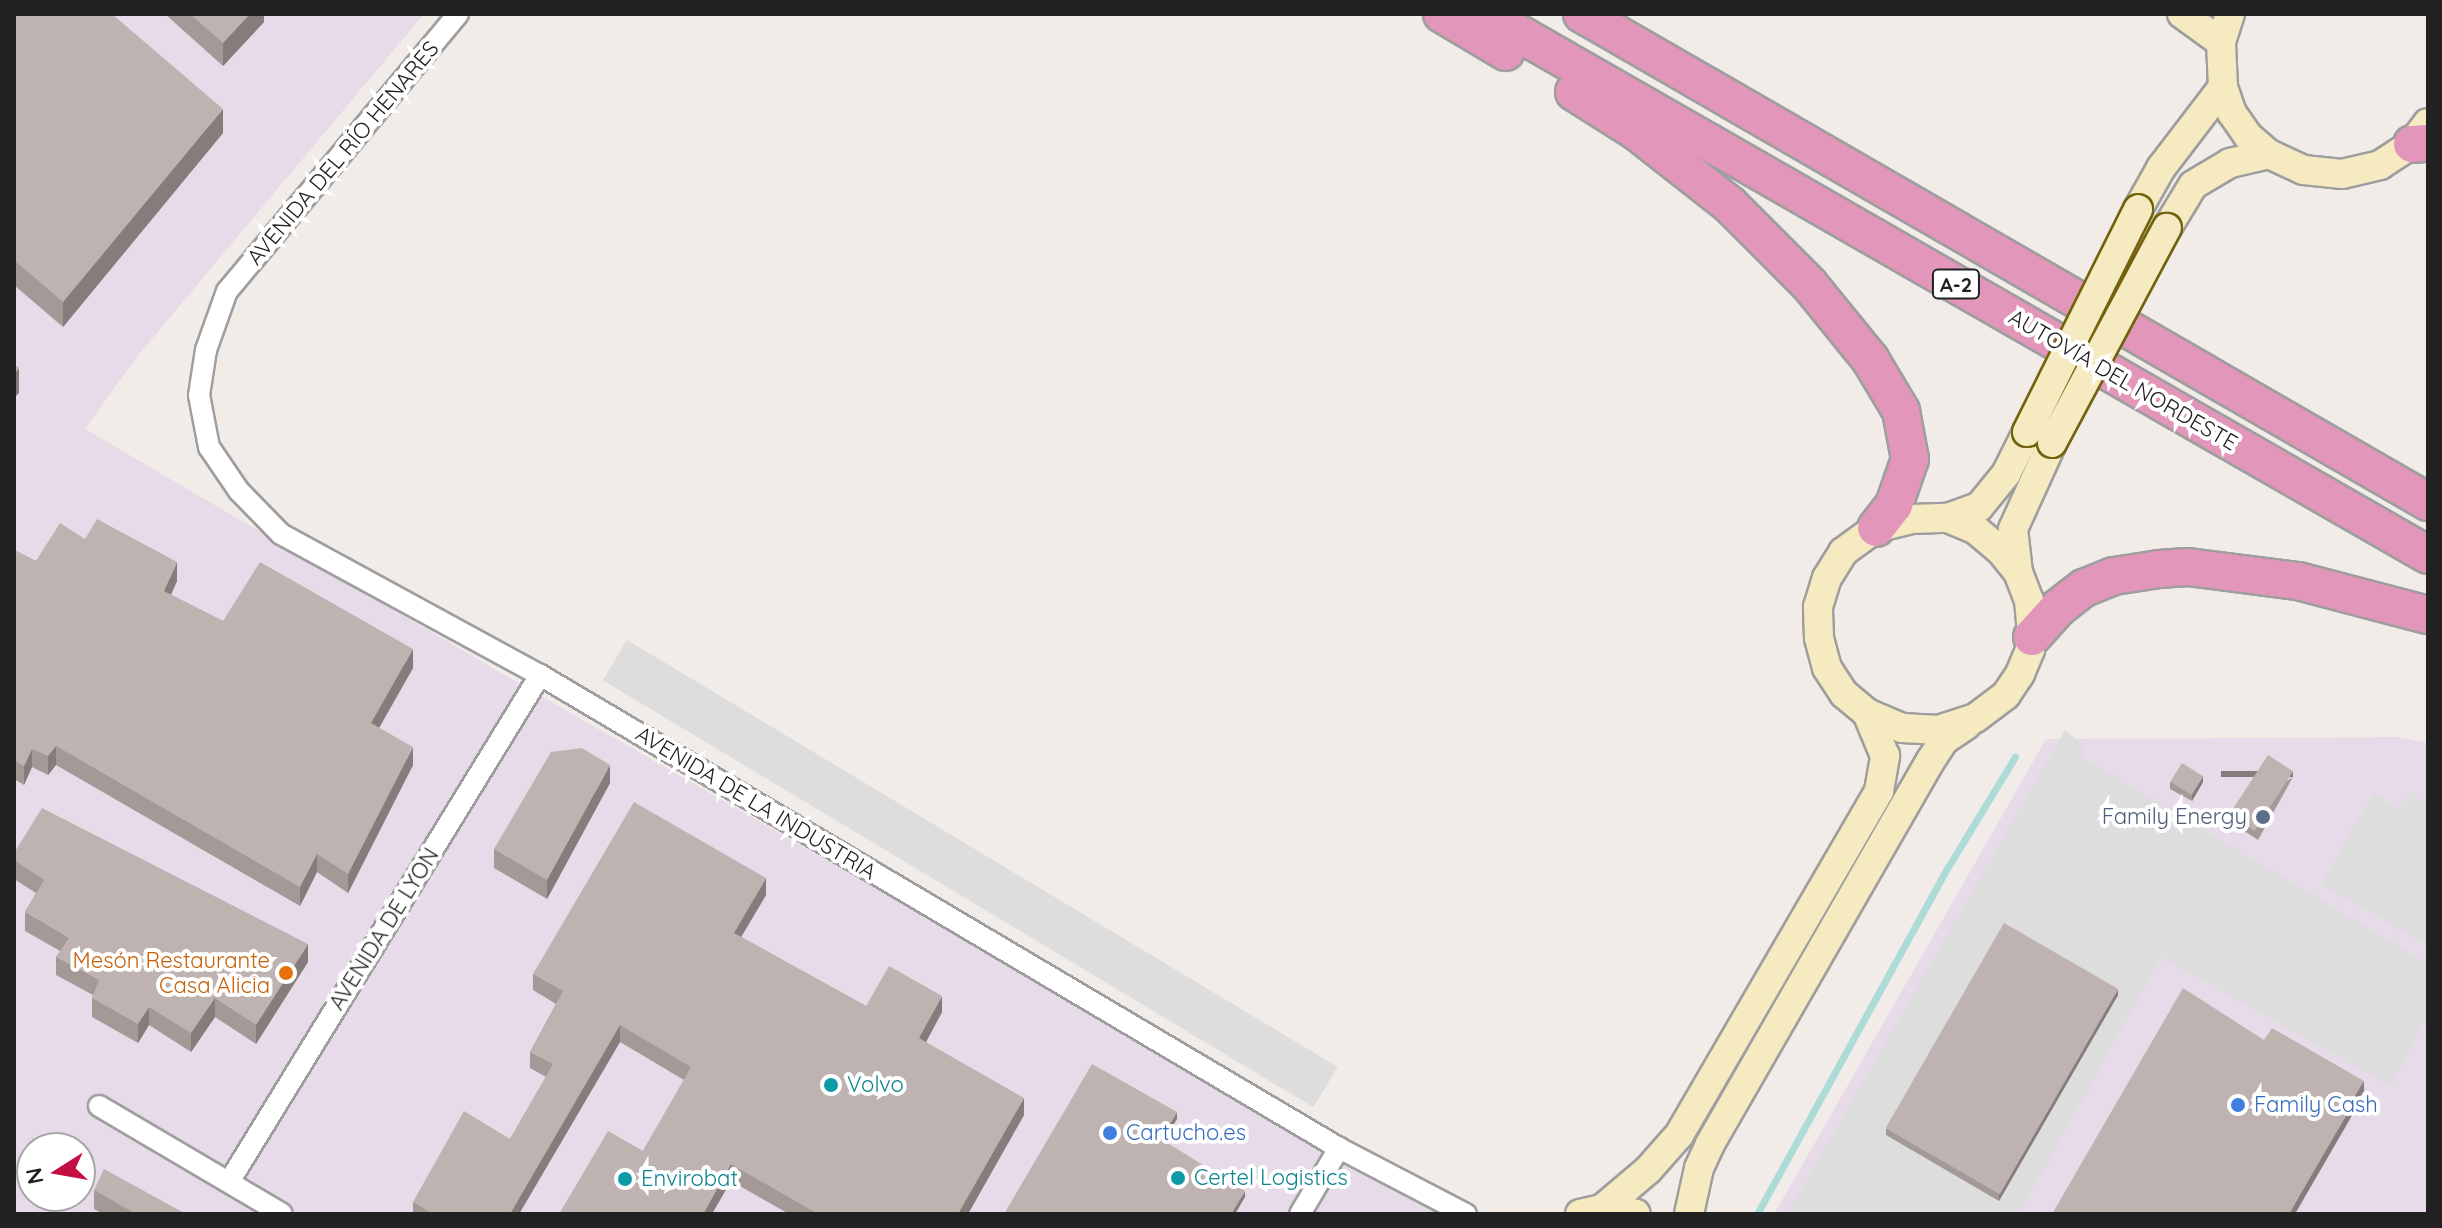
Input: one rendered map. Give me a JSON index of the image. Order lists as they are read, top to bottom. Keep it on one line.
{"streets":{"highway":["A-2","AUTOVÍA DEL NORDESTE"],"street":["AVENIDA DEL RÍO HENARES","AVENIDA DE LA INDUSTRIA","AVENIDA DE LYON"]},"crossings":[["AVENIDA DEL RÍO HENARES","AVENIDA DE LA INDUSTRIA"],["AVENIDA DE LA INDUSTRIA","AVENIDA DE LYON"]],"places":["Family Energy","Mesón Restaurante Casa Alicia","Volvo","Family Cash","Cartucho.es","Certel Logistics","Envirobat"],"north":"left"}
